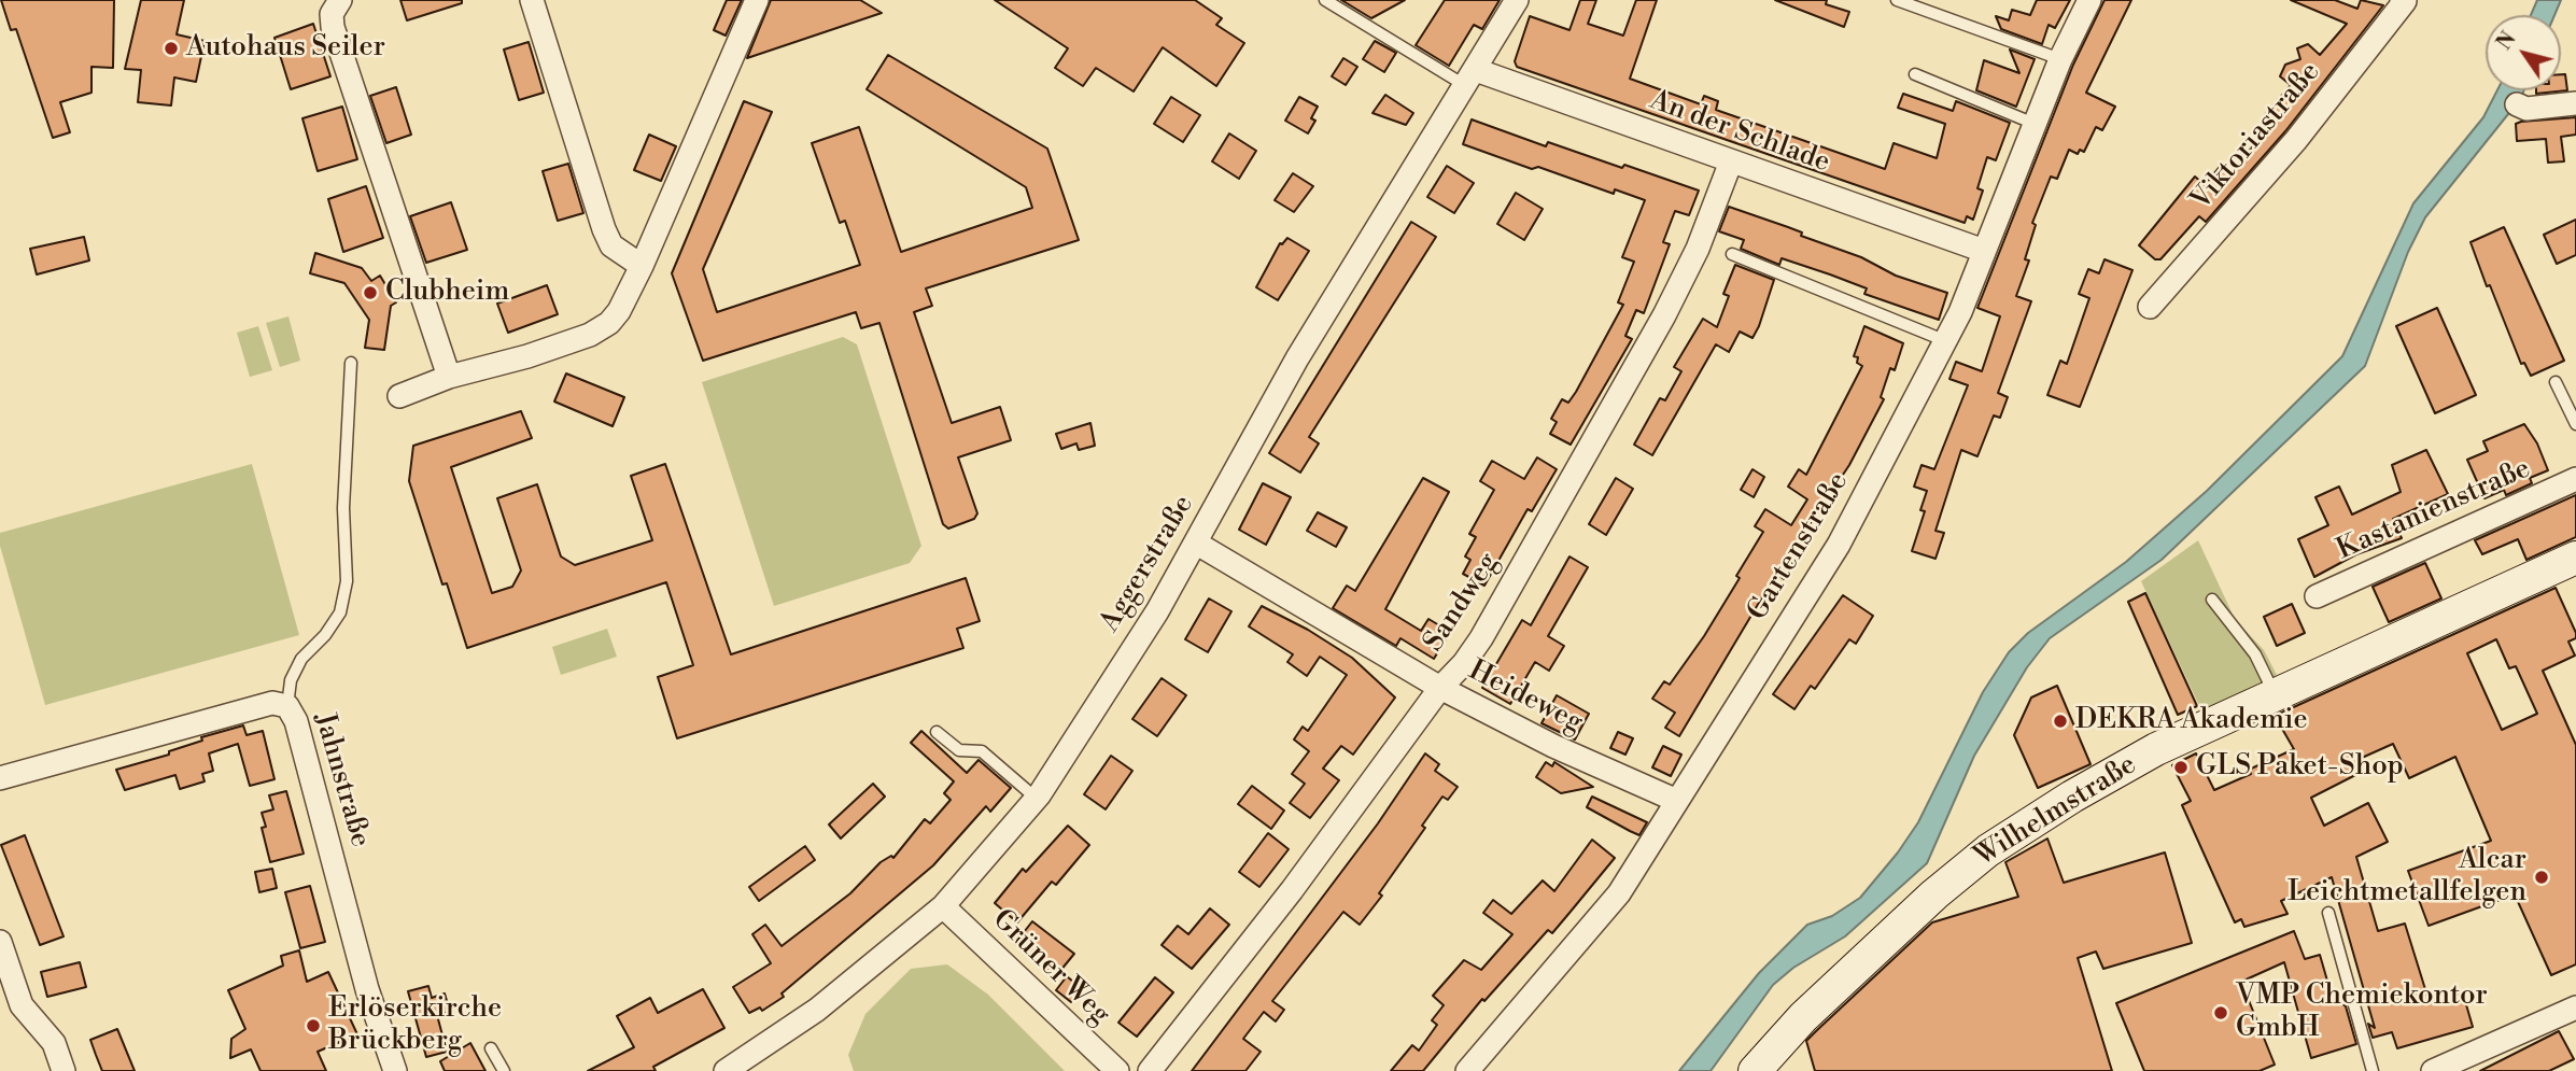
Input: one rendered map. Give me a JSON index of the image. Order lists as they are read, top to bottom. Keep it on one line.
{"streets":{"main road":["Wilhelmstraße"],"street":["An der Schlade","Viktoriastraße","Kastanienstraße","Gartenstraße","Aggerstraße","Sandweg","Heideweg","Jahnstraße","Grüner Weg"]},"crossings":[["An der Schlade","Gartenstraße"],["An der Schlade","Aggerstraße"],["An der Schlade","Sandweg"],["Gartenstraße","Heideweg"],["Aggerstraße","Heideweg"],["Aggerstraße","Grüner Weg"],["Sandweg","Heideweg"]],"places":["Autohaus Seiler","Clubheim","DEKRA Akademie","GLS Paket-Shop","Alcar Leichtmetallfelgen","VMP Chemiekontor GmbH","Erlöserkirche Brückberg"],"north":"top left"}
